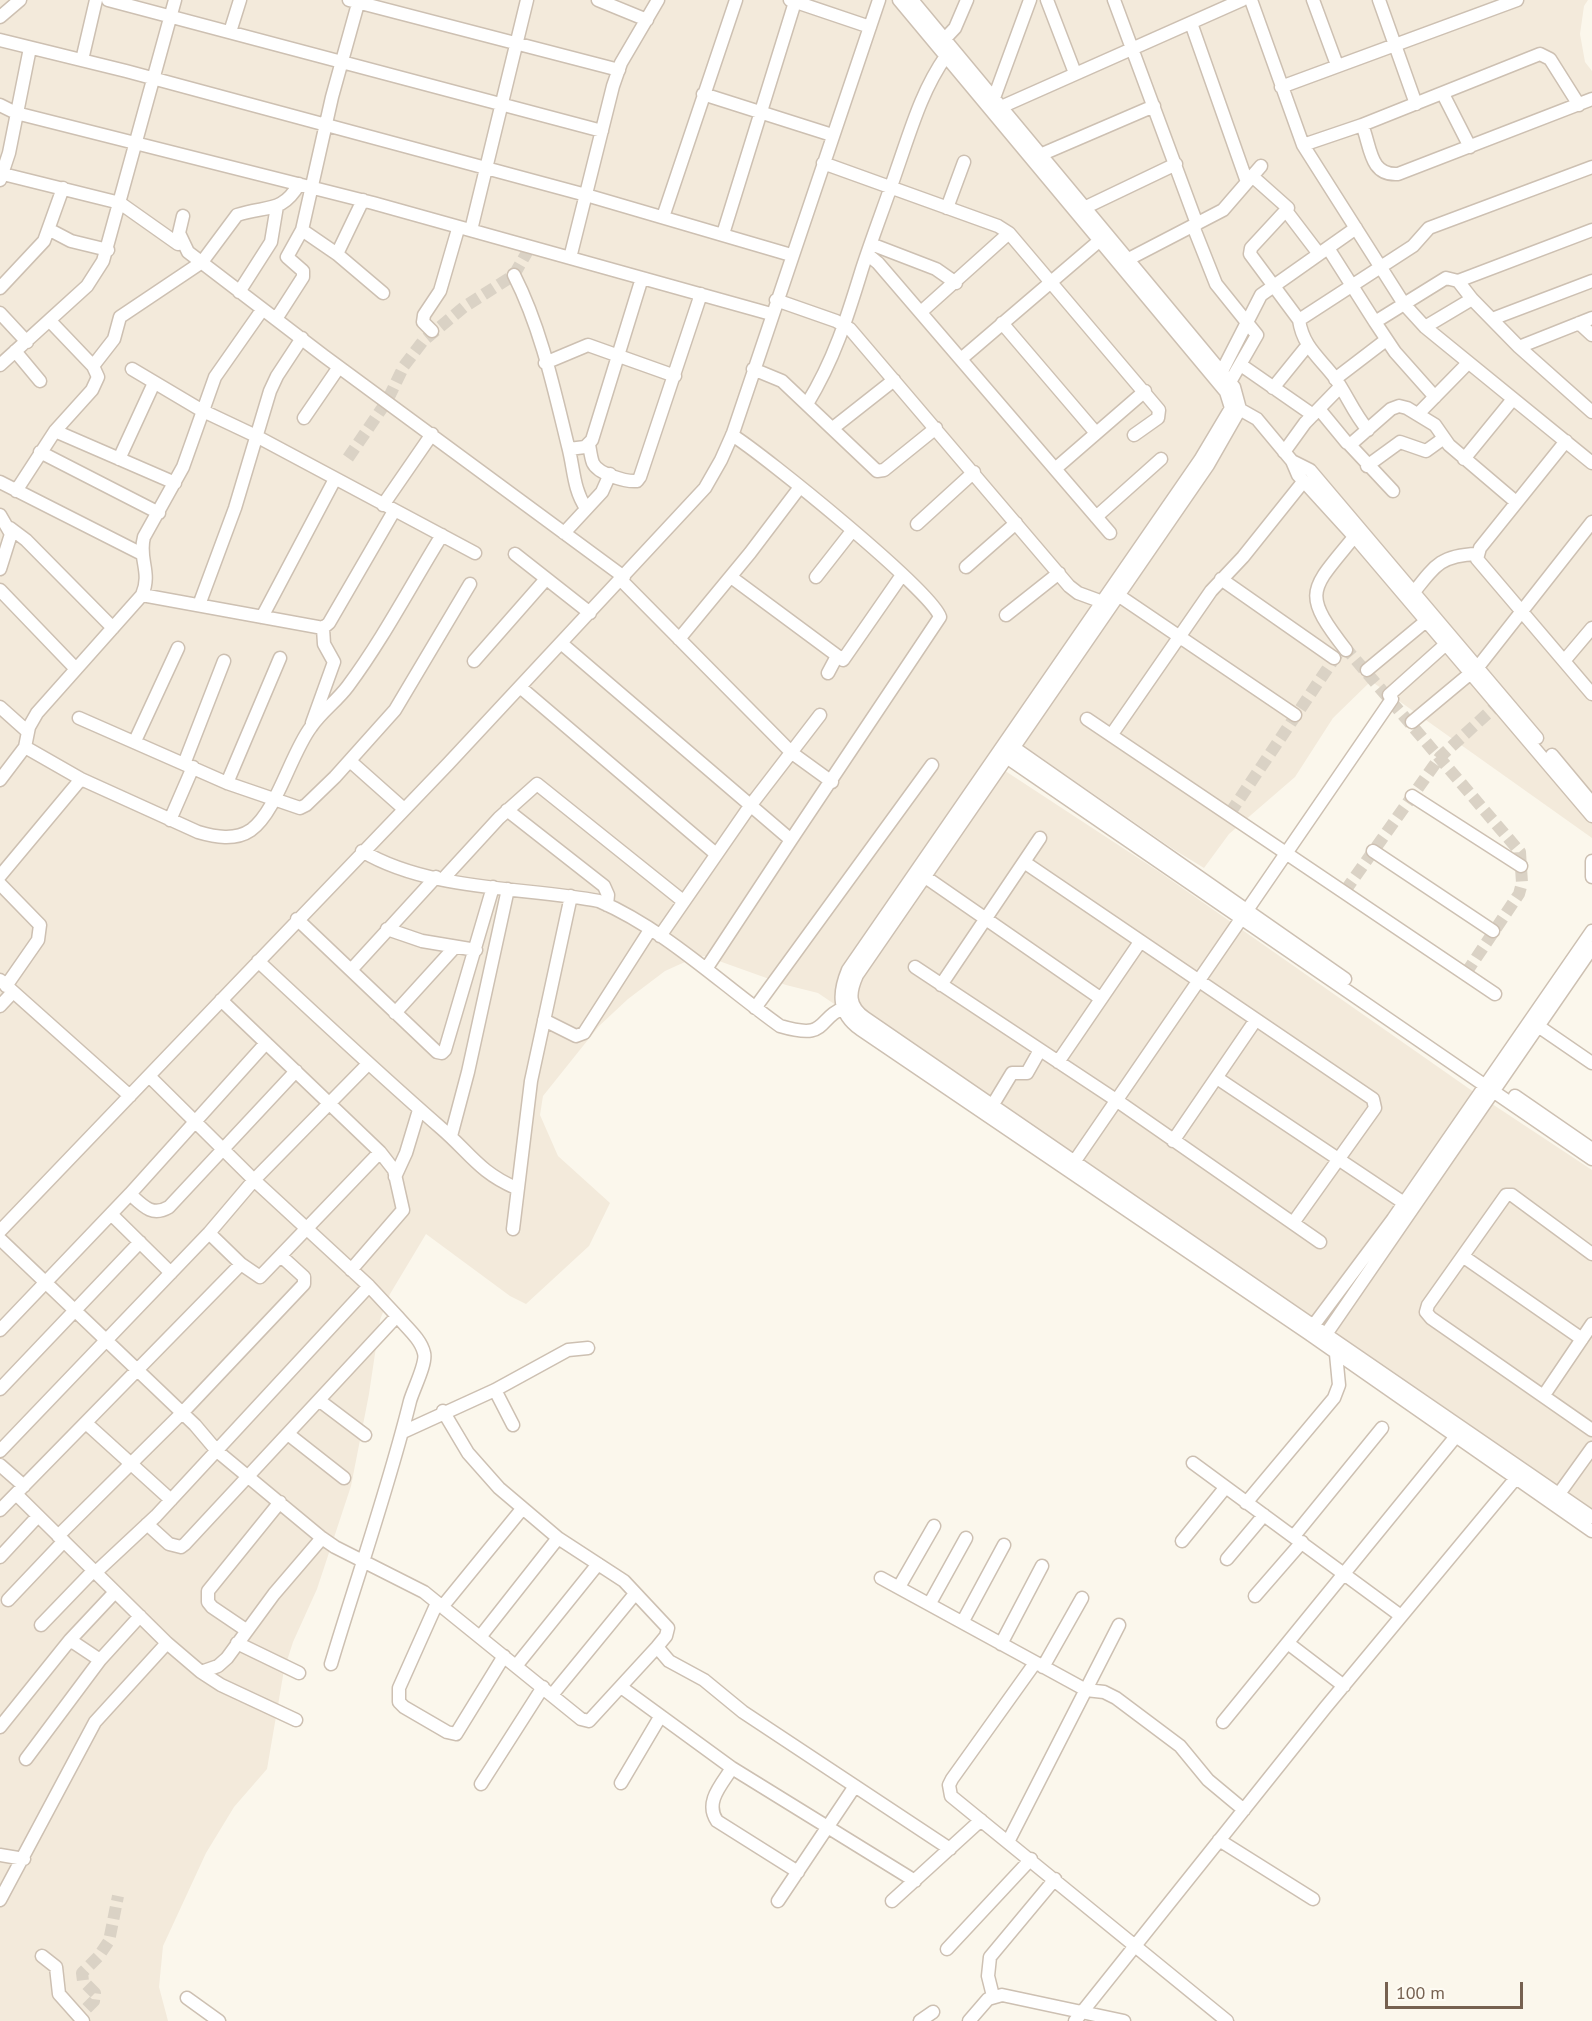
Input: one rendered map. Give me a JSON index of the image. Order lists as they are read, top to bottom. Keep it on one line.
{"scale_bar":"100 m"}
